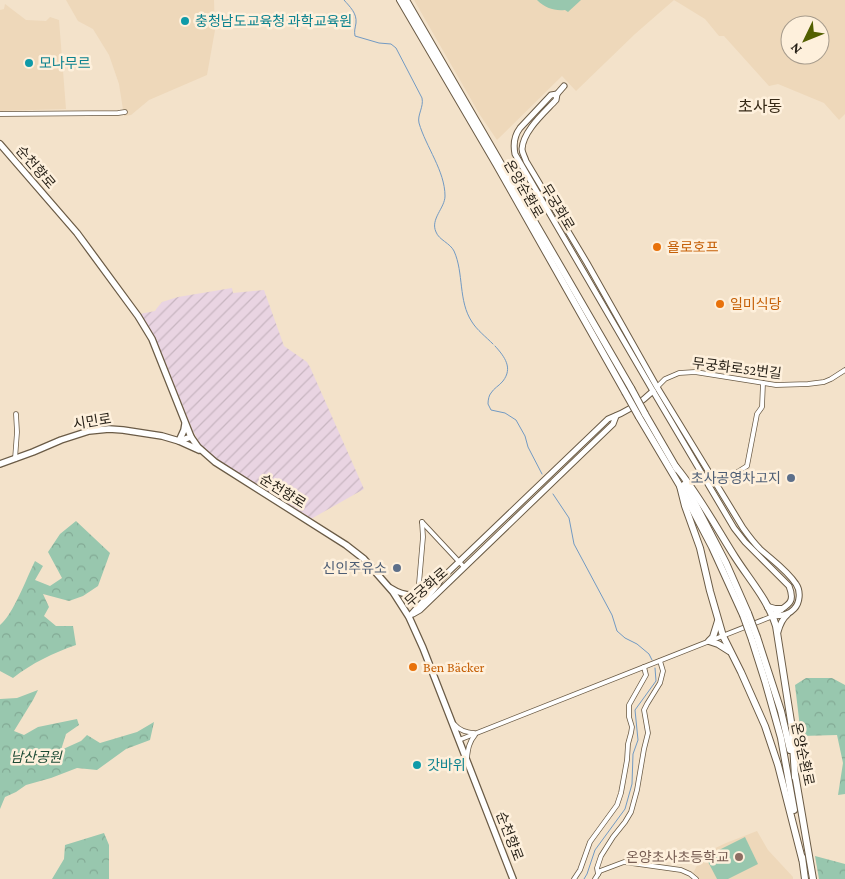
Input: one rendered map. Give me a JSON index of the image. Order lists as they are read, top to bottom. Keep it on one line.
{"streets":{"highway":["온양순환로"],"main road":["순천향로","시민로"],"street":["무궁화로","무궁화로52번길"]},"crossings":[["순천향로","무궁화로"],["순천향로","시민로"],["무궁화로","무궁화로52번길"]],"districts":["초사동"],"parks":["남산공원"],"places":["충청남도교육청 과학교육원","모나무르","욜로호프","일미식당","초사공영차고지","신인주유소","Ben Bäcker","갓바위","온양초사초등학교"],"north":"bottom left"}
